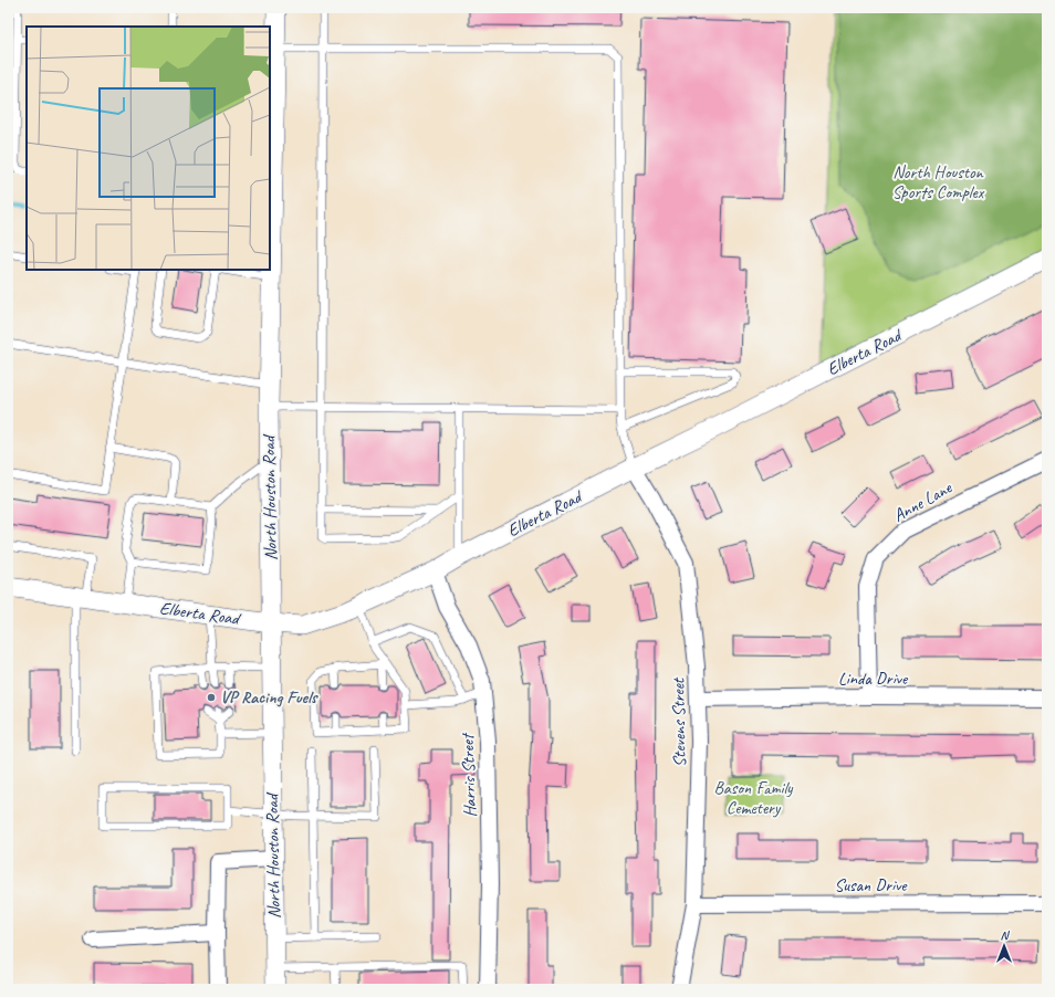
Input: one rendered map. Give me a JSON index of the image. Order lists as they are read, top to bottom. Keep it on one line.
{"streets":{"street":["Elberta Road","North Houston Road","Anne Lane","Linda Drive","Stevens Street","Harris Street","Susan Drive"]},"crossings":[["Elberta Road","North Houston Road"],["Elberta Road","Stevens Street"],["Elberta Road","Harris Street"],["Anne Lane","Linda Drive"],["Linda Drive","Stevens Street"],["Stevens Street","Susan Drive"]],"parks":["North Houston Sports Complex","Bason Family Cemetery"],"places":["VP Racing Fuels"],"north":"top"}
